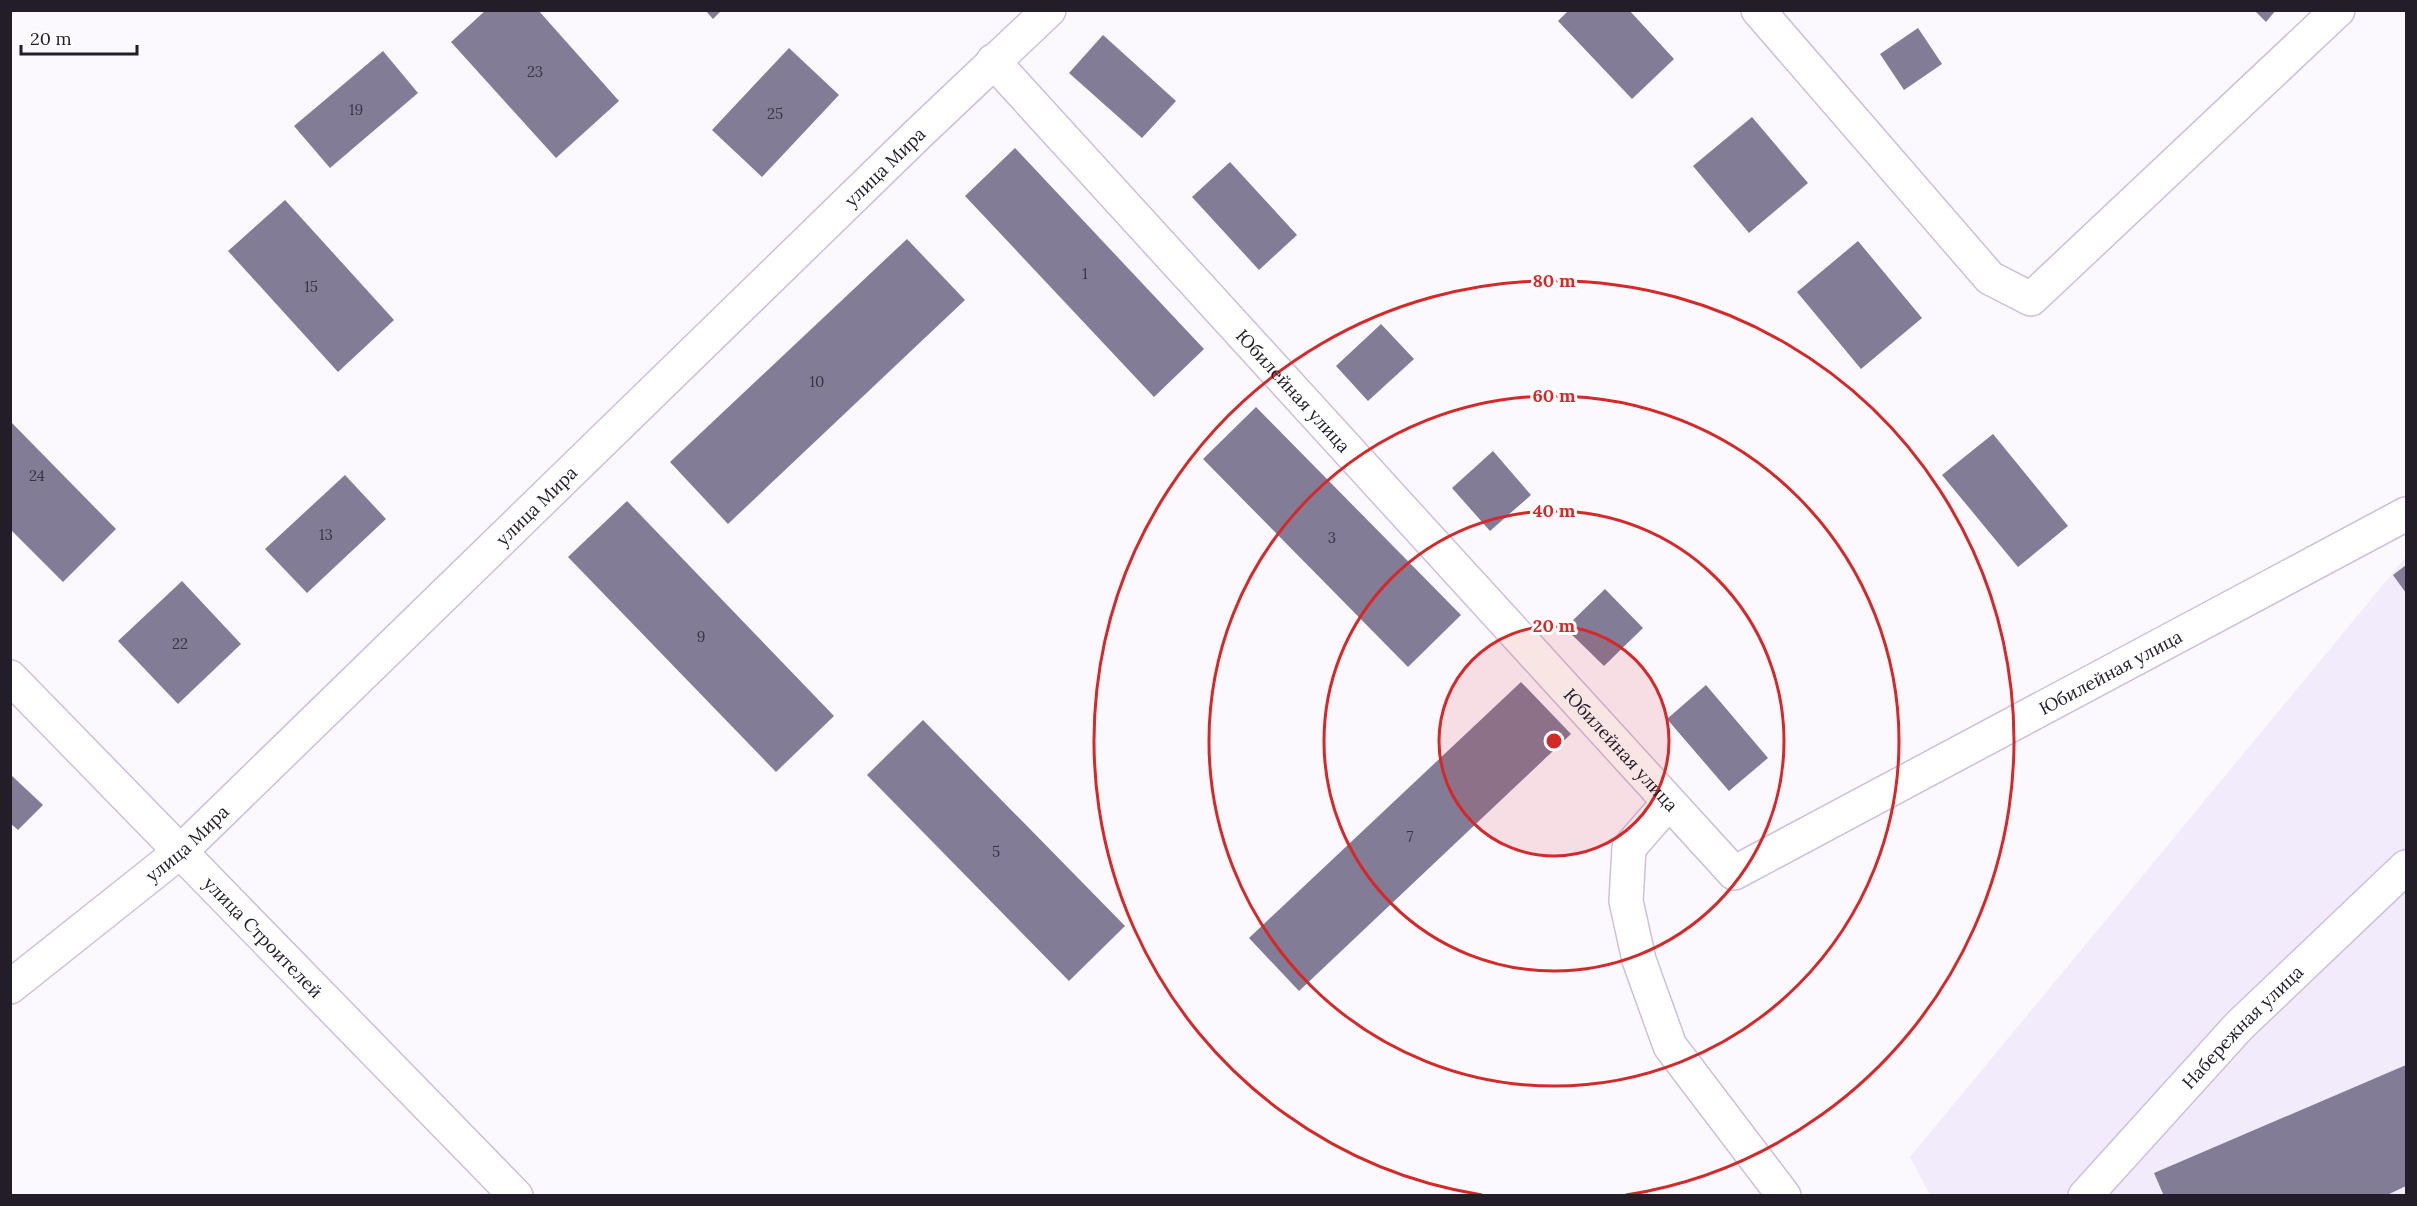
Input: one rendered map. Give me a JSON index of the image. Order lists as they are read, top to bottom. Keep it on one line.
{"streets":{"street":["улица Мира","Юбилейная улица","улица Строителей","Набережная улица"]},"crossings":[["улица Мира","Юбилейная улица"],["улица Мира","улица Строителей"]],"house_numbers":["23","19","25","1","15","10","24","13","3","9","22","7","5"],"scale_bar":"20 m","rings":["80 m","60 m","40 m","20 m"]}
